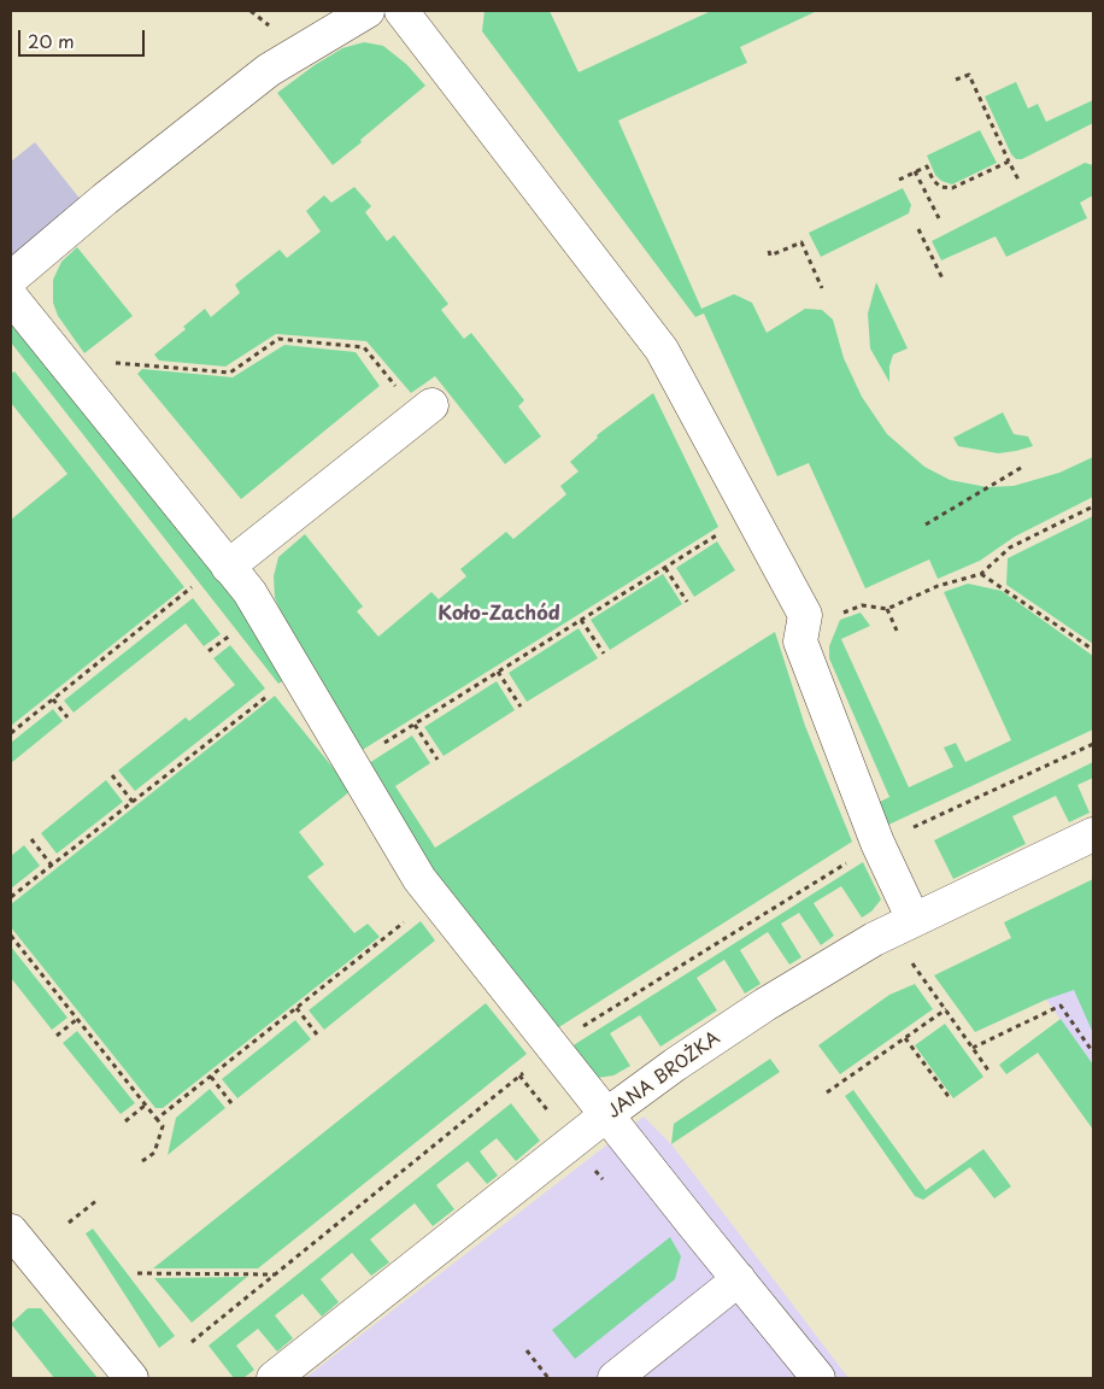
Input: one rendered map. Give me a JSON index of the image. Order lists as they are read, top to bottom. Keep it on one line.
{"streets":{"street":["JANA BROŻKA"]},"districts":["Koło-Zachód"],"scale_bar":"20 m"}
